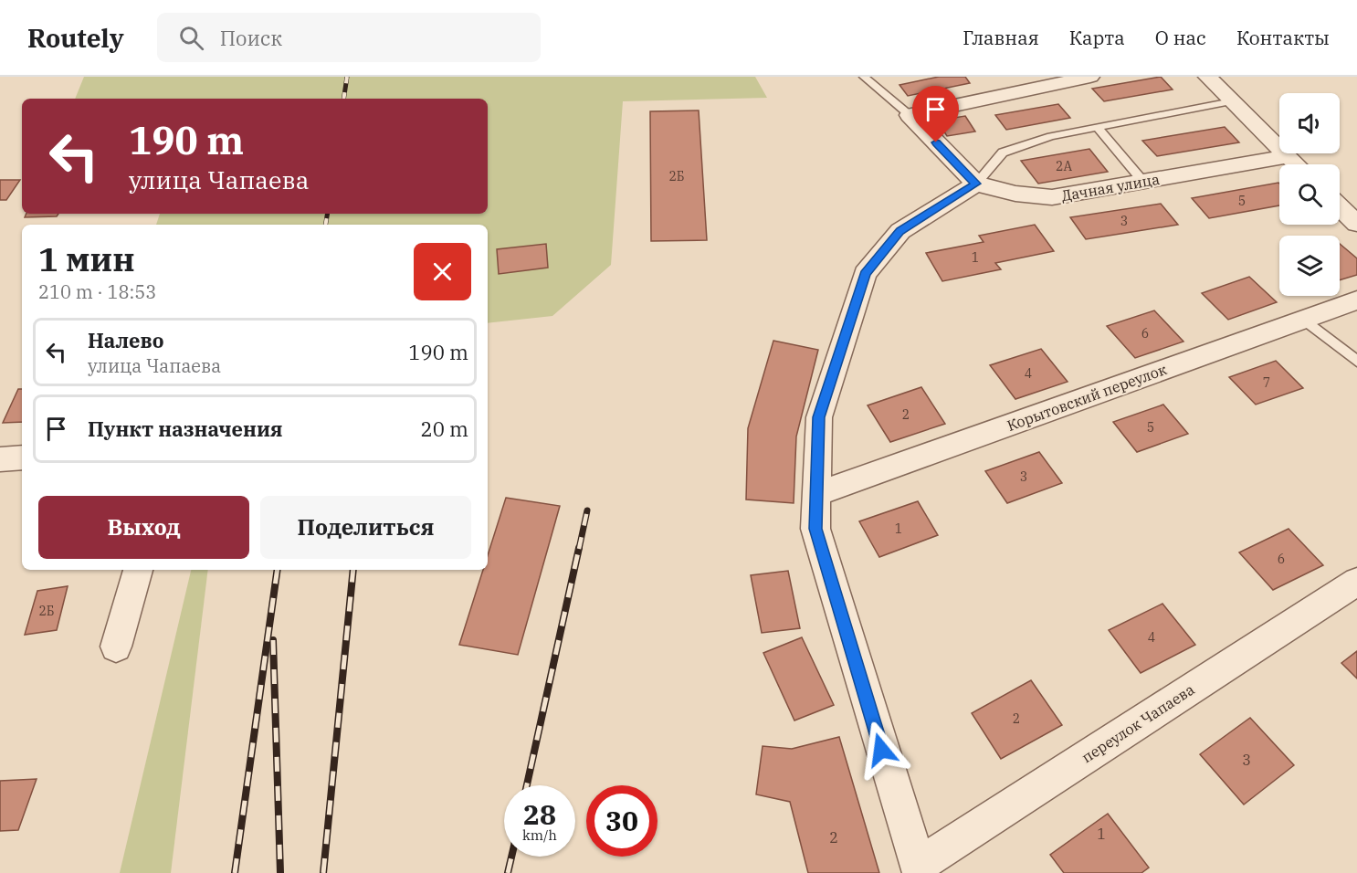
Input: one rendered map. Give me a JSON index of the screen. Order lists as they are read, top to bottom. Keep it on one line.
{"streets":{"street":["Дачная улица","Корытовский переулок","переулок Чапаева"]},"house_numbers":["2А","2Б","5","3","1","6","4","7","2","5","3","1","6","2Б","4","2","3","1","2"],"page":{"header":"Routely","search":"Поиск","nav":["Главная","Карта","О нас","Контакты"],"turn":["190 m","улица Чапаева"],"heading":["1 мин","210 m · 18:53"],"list":[{"name":"Налево","note":"улица Чапаева","value":"190 m"},{"name":"Пункт назначения","value":"20 m"}],"buttons":["Выход","Поделиться"],"speed":"28 km/h","limit":"30"}}
